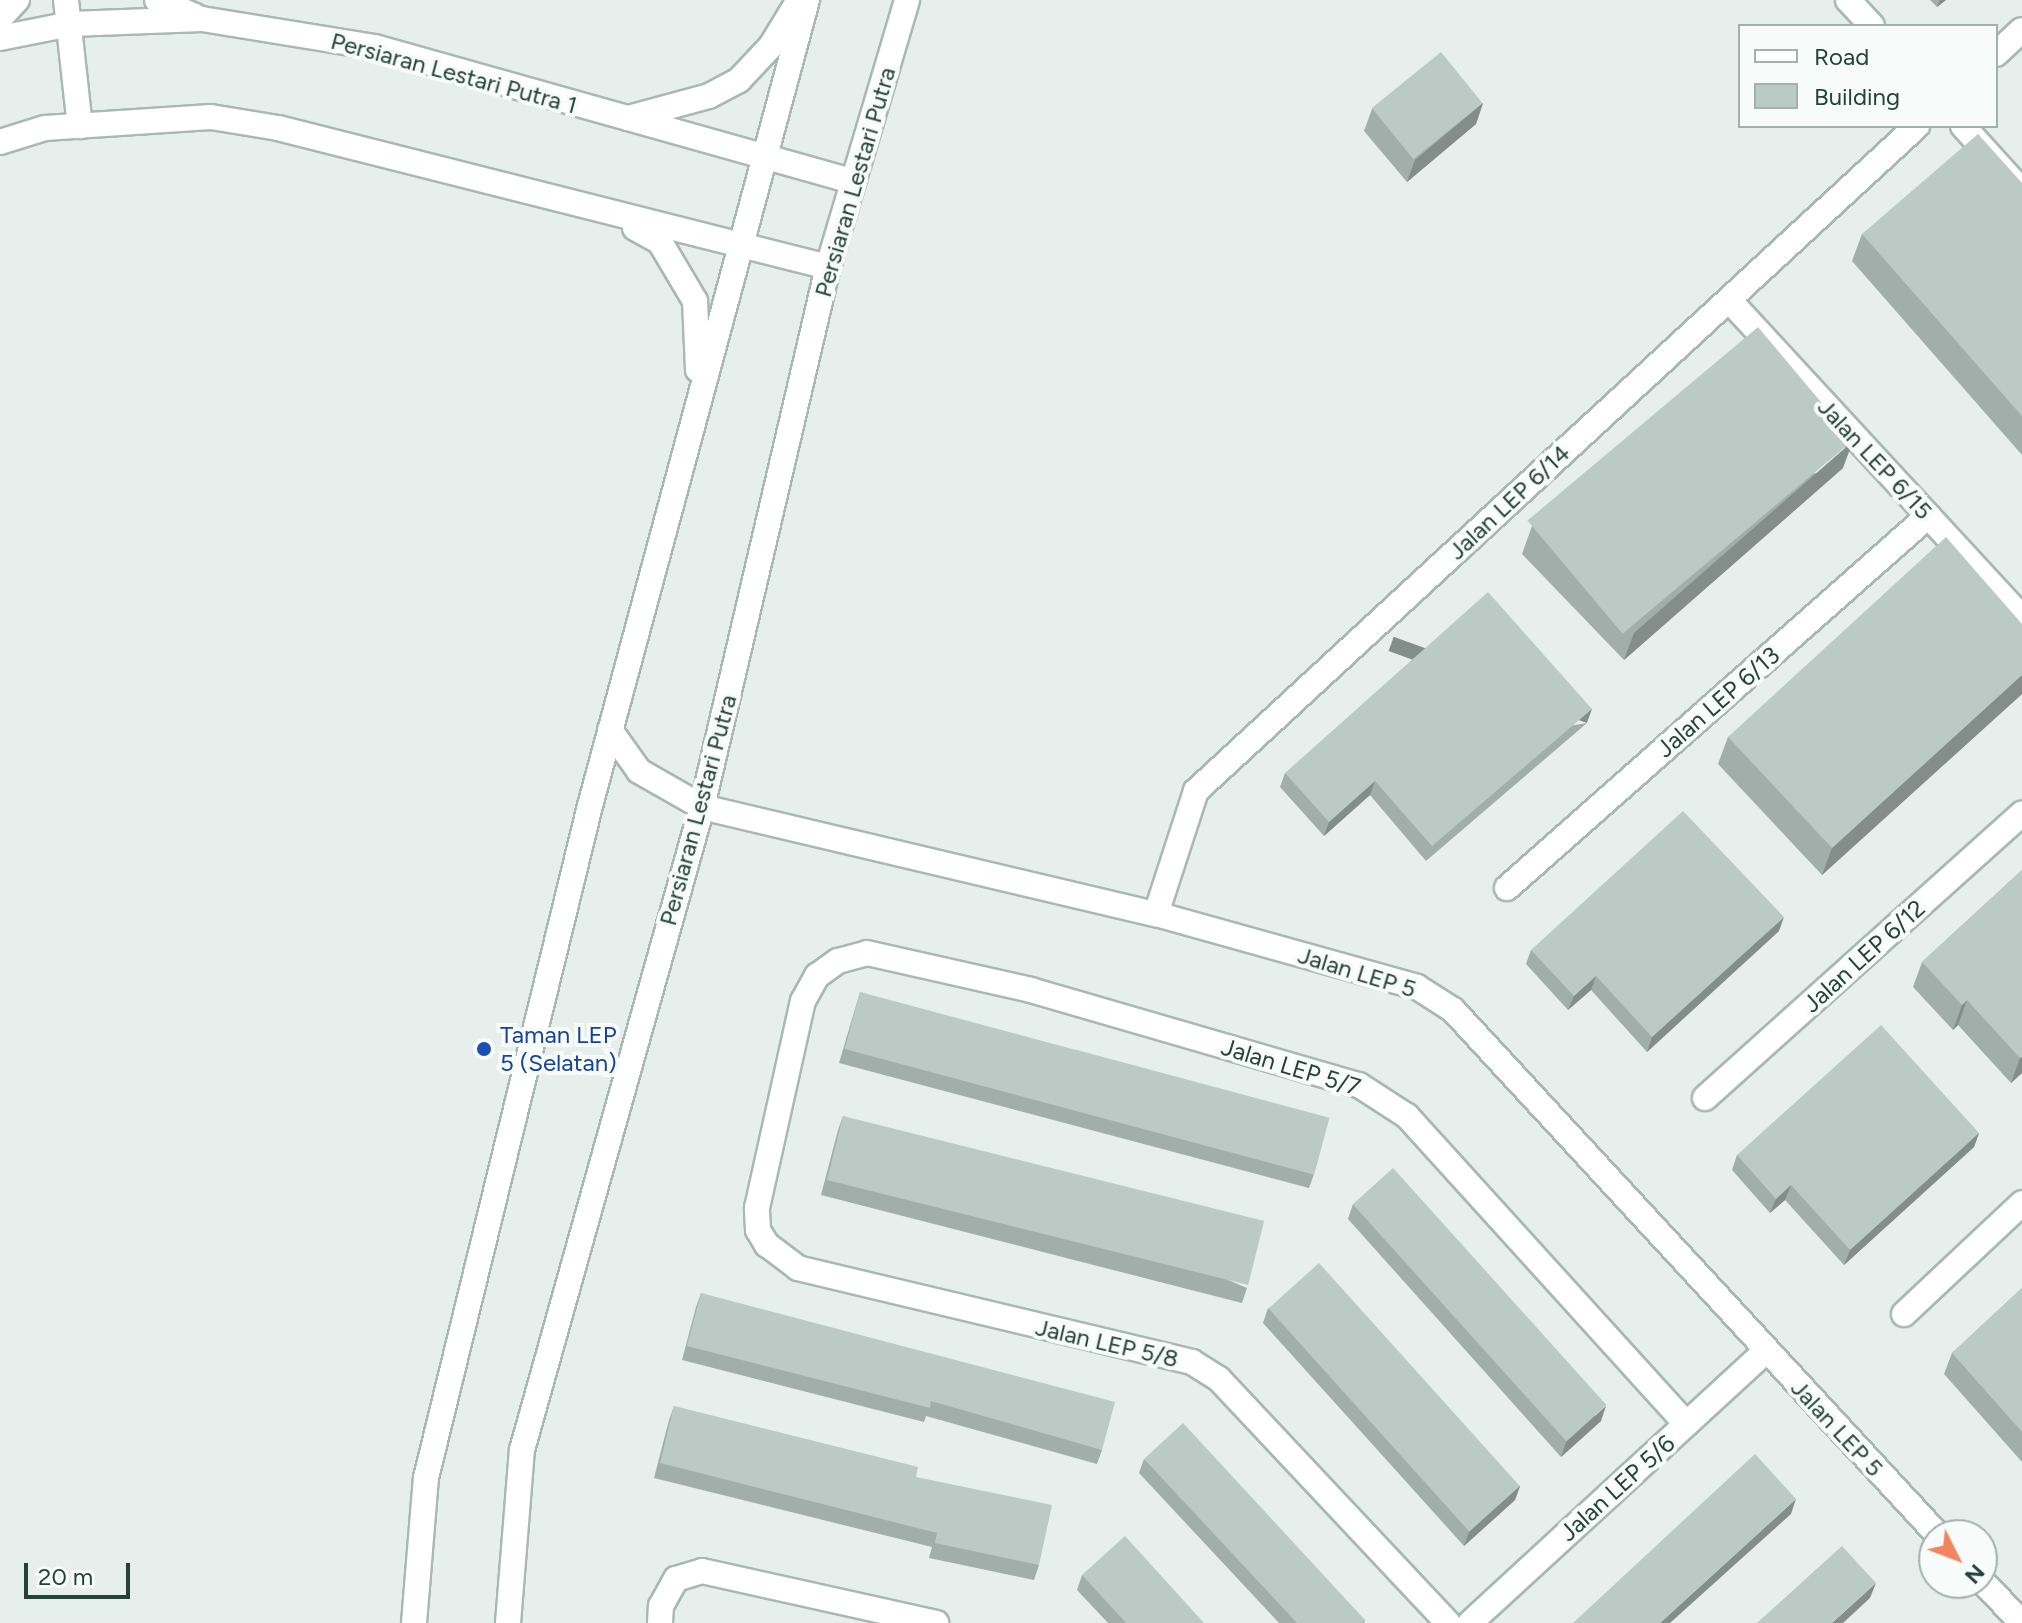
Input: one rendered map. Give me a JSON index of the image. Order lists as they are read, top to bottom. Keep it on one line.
{"streets":{"street":["Persiaran Lestari Putra 1","Persiaran Lestari Putra","Jalan LEP 6/15","Jalan LEP 6/14","Jalan LEP 6/13","Jalan LEP 6/12","Jalan LEP 5","Jalan LEP 5/7","Jalan LEP 5/8","Jalan LEP 5/6"]},"crossings":[["Persiaran Lestari Putra 1","Persiaran Lestari Putra"],["Persiaran Lestari Putra","Jalan LEP 5"],["Jalan LEP 6/15","Jalan LEP 6/14"],["Jalan LEP 6/15","Jalan LEP 6/13"],["Jalan LEP 6/14","Jalan LEP 5"],["Jalan LEP 5","Jalan LEP 5/6"],["Jalan LEP 5/7","Jalan LEP 5/8"],["Jalan LEP 5/7","Jalan LEP 5/6"]],"places":["Taman LEP 5 (Selatan)"],"legend":["Road","Building"],"scale_bar":"20 m","north":"bottom right"}
